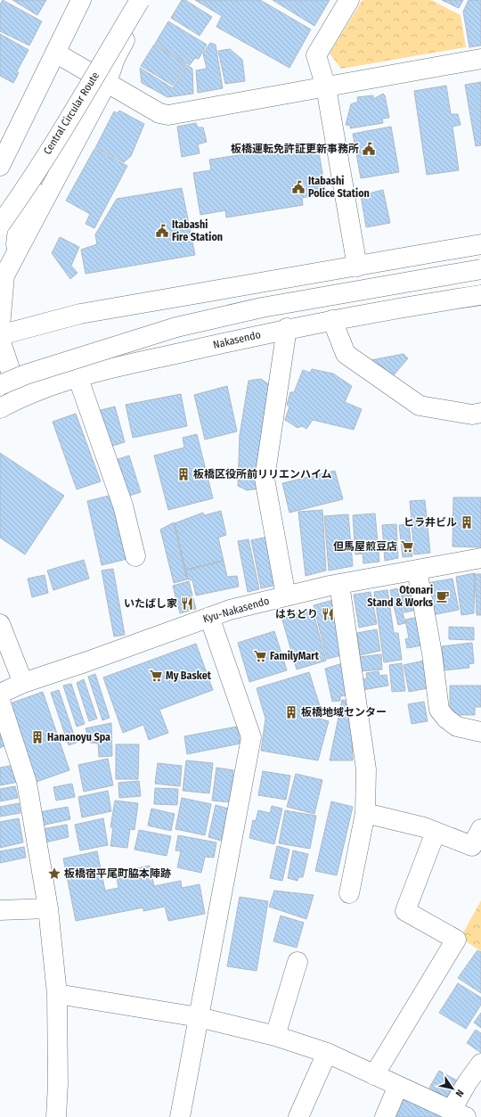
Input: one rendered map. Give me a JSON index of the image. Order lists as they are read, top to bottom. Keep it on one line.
{"streets":{"main road":["Central Circular Route","Nakasendo","Kyu-Nakasendo"]},"places":{"public building":["板橋運転免許証更新事務所","Itabashi Police Station","Itabashi Fire Station"],"building":["板橋区役所前リリエンハイム","ヒラ井ビル","板橋地域センター","Hananoyu Spa"],"supermarket":["但馬屋煎豆店","FamilyMart","My Basket"],"cafe":["Otonari Stand & Works"],"restaurant":["いたばし家","はちどり"],"place":["板橋宿平尾町脇本陣跡"]},"north":"bottom right"}
